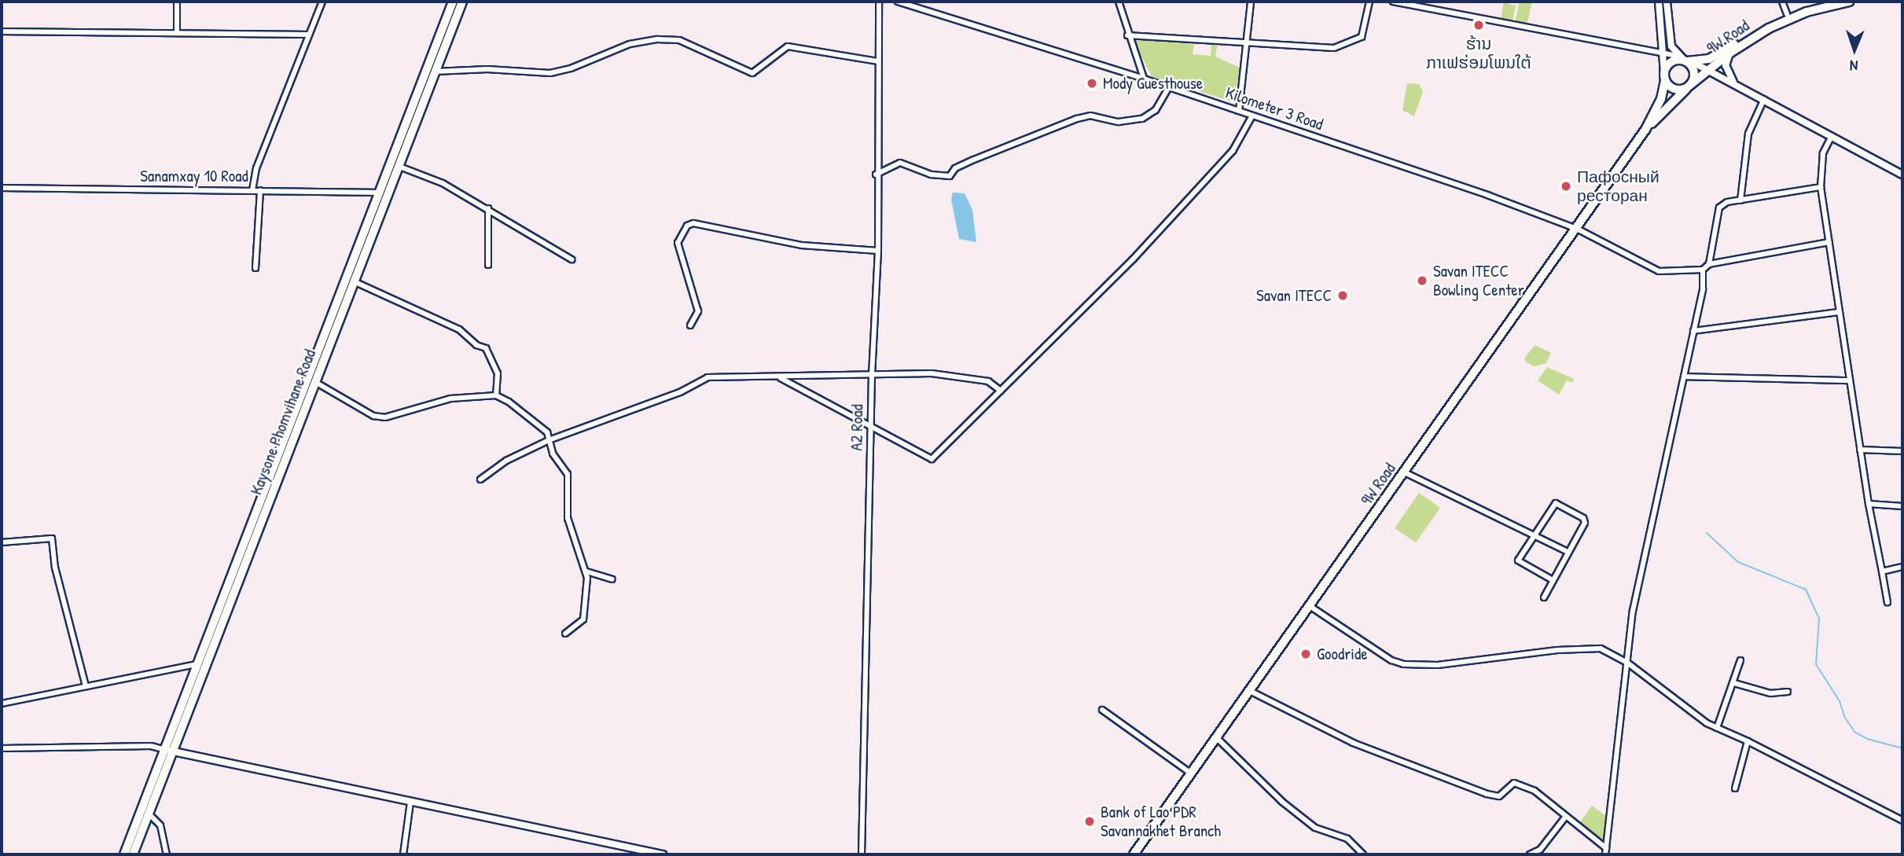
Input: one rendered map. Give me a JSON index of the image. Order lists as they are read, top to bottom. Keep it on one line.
{"streets":{"highway":["Kaysone Phomvihane Road"],"main road":["9W Road"],"street":["Kilometer 3 Road","Sanamxay 10 Road","A2 Road"]},"crossings":[["9W Road","Kilometer 3 Road"],["Sanamxay 10 Road","Kaysone Phomvihane Road"]],"places":["ຮ້ານ ກາເຟຮ່ອມໂພນໃຕ້","Mody Guesthouse","Пафосный ресторан","Savan ITECC Bowling Center","Savan ITECC","Goodride","Bank of Lao PDR Savannakhet Branch"],"north":"bottom"}
